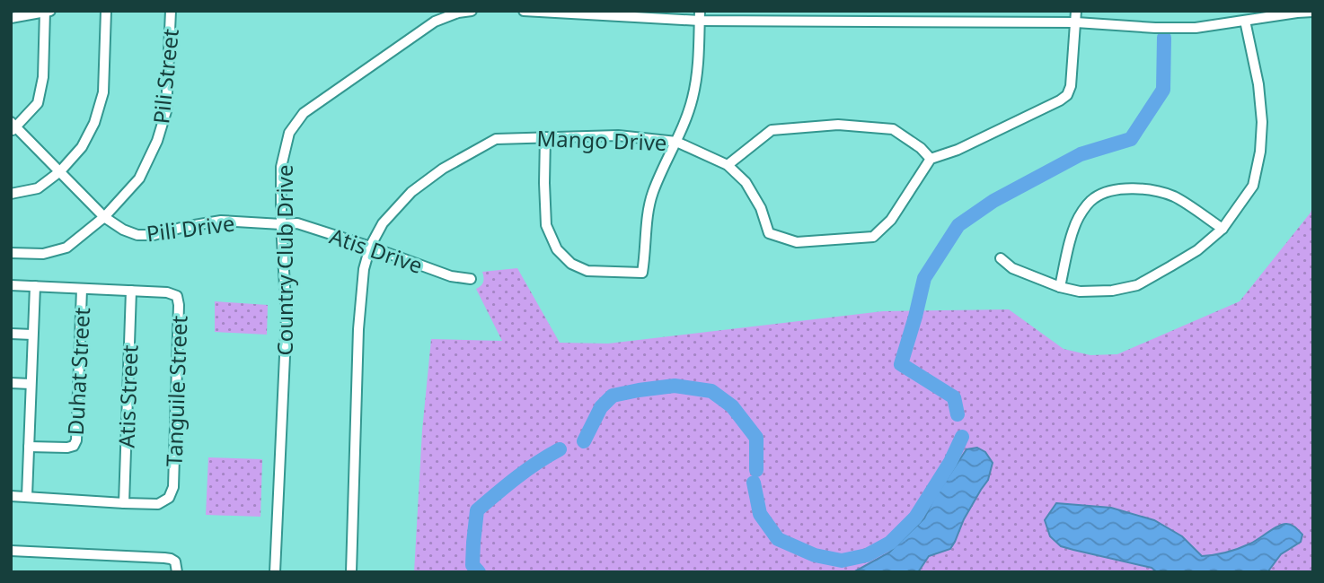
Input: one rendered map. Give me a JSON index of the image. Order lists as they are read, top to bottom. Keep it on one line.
{"streets":{"street":["Pili Street","Mango Drive","Pili Drive","Atis Drive","Country Club Drive","Duhat Street","Tanguile Street","Atis Street"]},"crossings":[["Pili Street","Pili Drive"],["Mango Drive","Atis Drive"],["Pili Drive","Atis Drive"],["Pili Drive","Country Club Drive"],["Atis Drive","Country Club Drive"],["Tanguile Street","Atis Street"]]}
